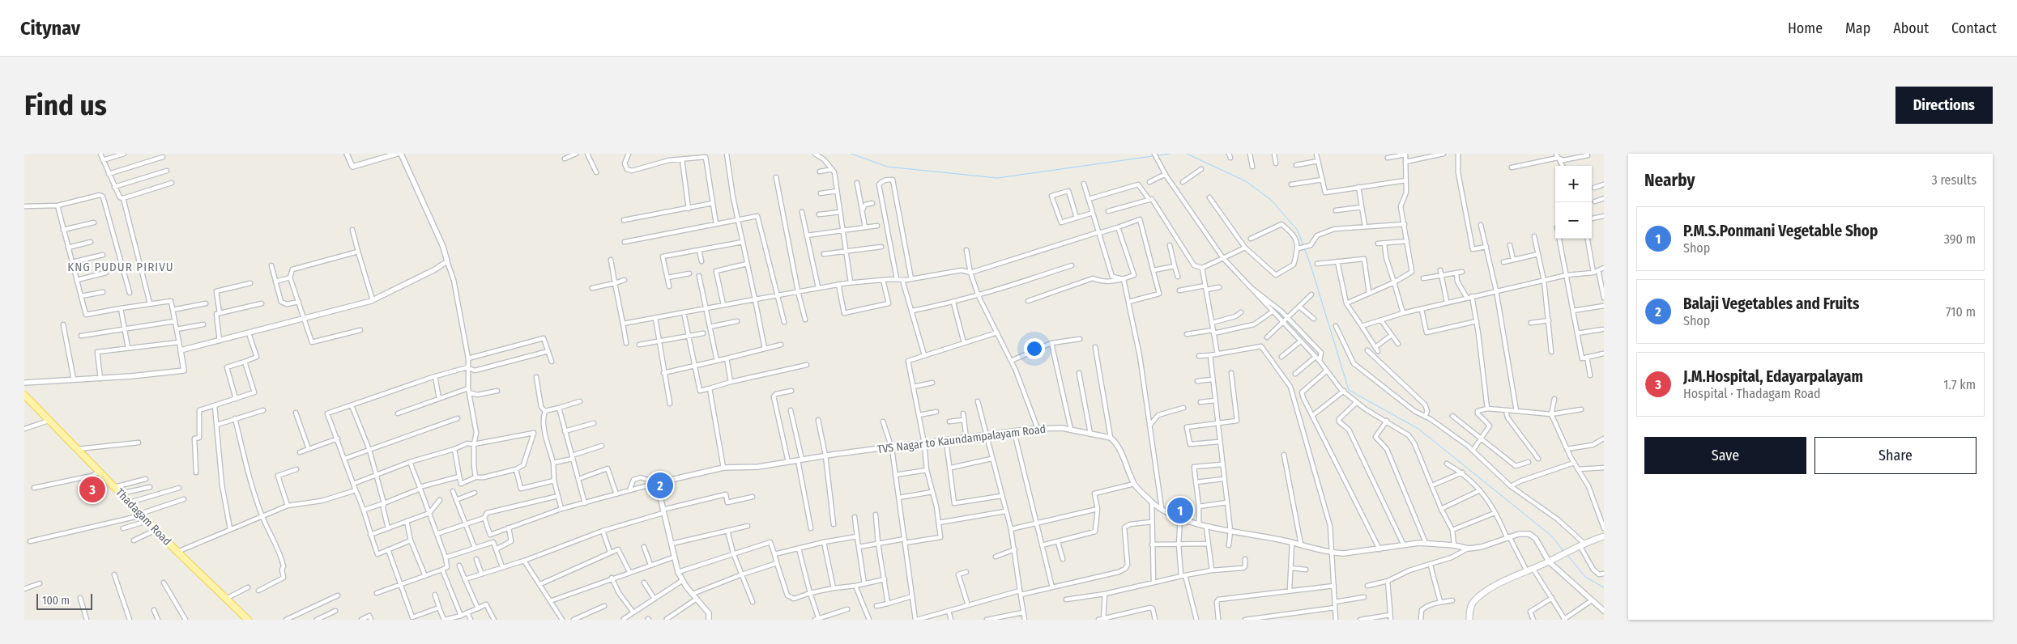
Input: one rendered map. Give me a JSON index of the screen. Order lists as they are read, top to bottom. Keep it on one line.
{"streets":{"main road":["Thadagam Road"],"street":["TVS Nagar to Kaundampalayam Road"]},"districts":["KNG PUDUR PIRIVU"],"scale_bar":"100 m","page":{"header":"Citynav","nav":["Home","Map","About","Contact"],"buttons":["Directions",["Save","Share"]],"title":"Find us","heading":["Nearby","3 results"],"map_buttons":["+","−"],"list":[{"mark":"1","name":"P.M.S.Ponmani Vegetable Shop","note":"Shop","value":"390 m"},{"mark":"2","name":"Balaji Vegetables and Fruits","note":"Shop","value":"710 m"},{"mark":"3","name":"J.M.Hospital, Edayarpalayam","note":"Hospital · Thadagam Road","value":"1.7 km"}],"pins":["2","3","1"],"scale":"100 m"}}
